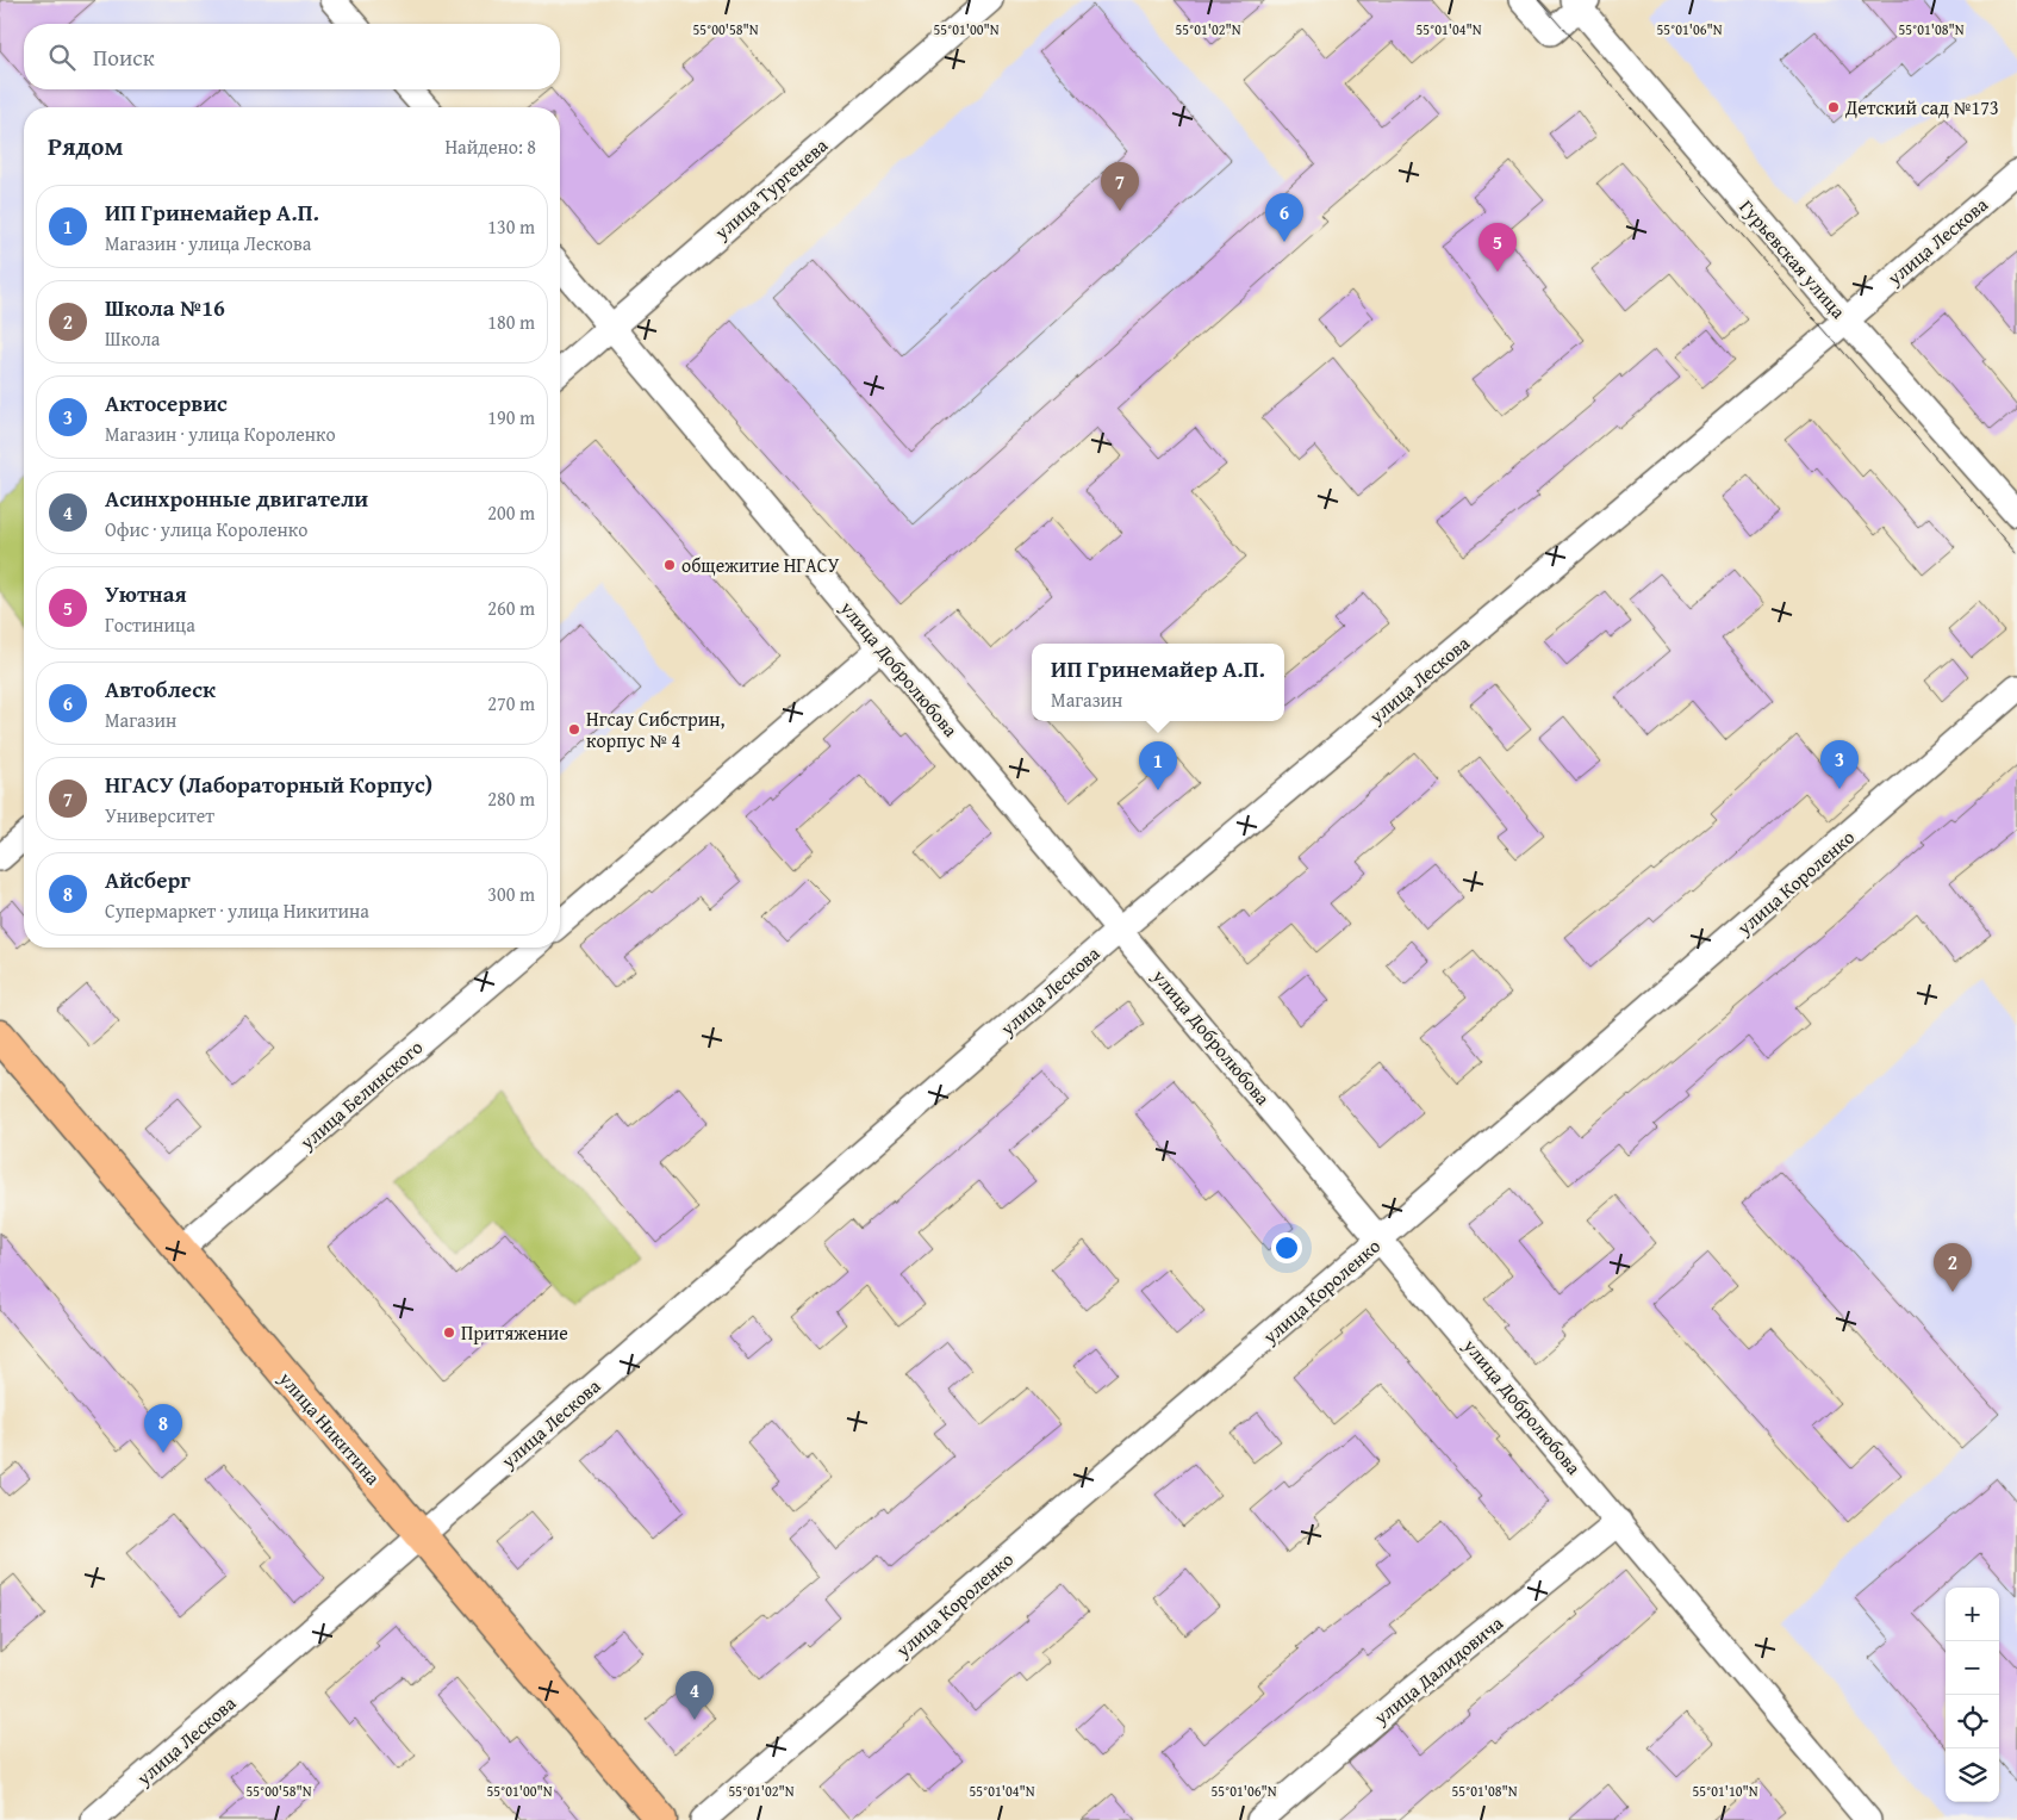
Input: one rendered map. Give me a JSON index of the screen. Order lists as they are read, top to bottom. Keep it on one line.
{"streets":{"main road":["улица Никитина"],"street":["улица Тургенева","улица Лескова","Гурьевская улица","улица Добролюбова","улица Короленко","улица Белинского","улица Далидовича"]},"crossings":[["улица Тургенева","улица Добролюбова"],["улица Лескова","Гурьевская улица"],["улица Лескова","улица Добролюбова"],["улица Лескова","улица Никитина"],["улица Добролюбова","улица Короленко"],["улица Добролюбова","улица Далидовича"],["улица Белинского","улица Никитина"]],"places":["Детский сад №173","общежитие НГАСУ","Нгсау Сибстрин, корпус № 4","Притяжение"],"page":{"search":"Поиск","heading":["Рядом","Найдено: 8"],"pins":["7","6","5","3","1","2","8","4"],"list":[{"mark":"1","name":"ИП Гринемайер А.П.","note":"Магазин · улица Лескова","value":"130 m"},{"mark":"2","name":"Школа №16","note":"Школа","value":"180 m"},{"mark":"3","name":"Актосервис","note":"Магазин · улица Короленко","value":"190 m"},{"mark":"4","name":"Асинхронные двигатели","note":"Офис · улица Короленко","value":"200 m"},{"mark":"5","name":"Уютная","note":"Гостиница","value":"260 m"},{"mark":"6","name":"Автоблеск","note":"Магазин","value":"270 m"},{"mark":"7","name":"НГАСУ (Лабораторный Корпус)","note":"Университет","value":"280 m"},{"mark":"8","name":"Айсберг","note":"Супермаркет · улица Никитина","value":"300 m"}],"popup":["ИП Гринемайер А.П.","Магазин"],"map_buttons":["+","−"]},"coordinates":["55°00'58\"N","55°01'00\"N","55°01'02\"N","55°01'04\"N","55°01'06\"N","55°01'08\"N","55°01'10\"N"]}
